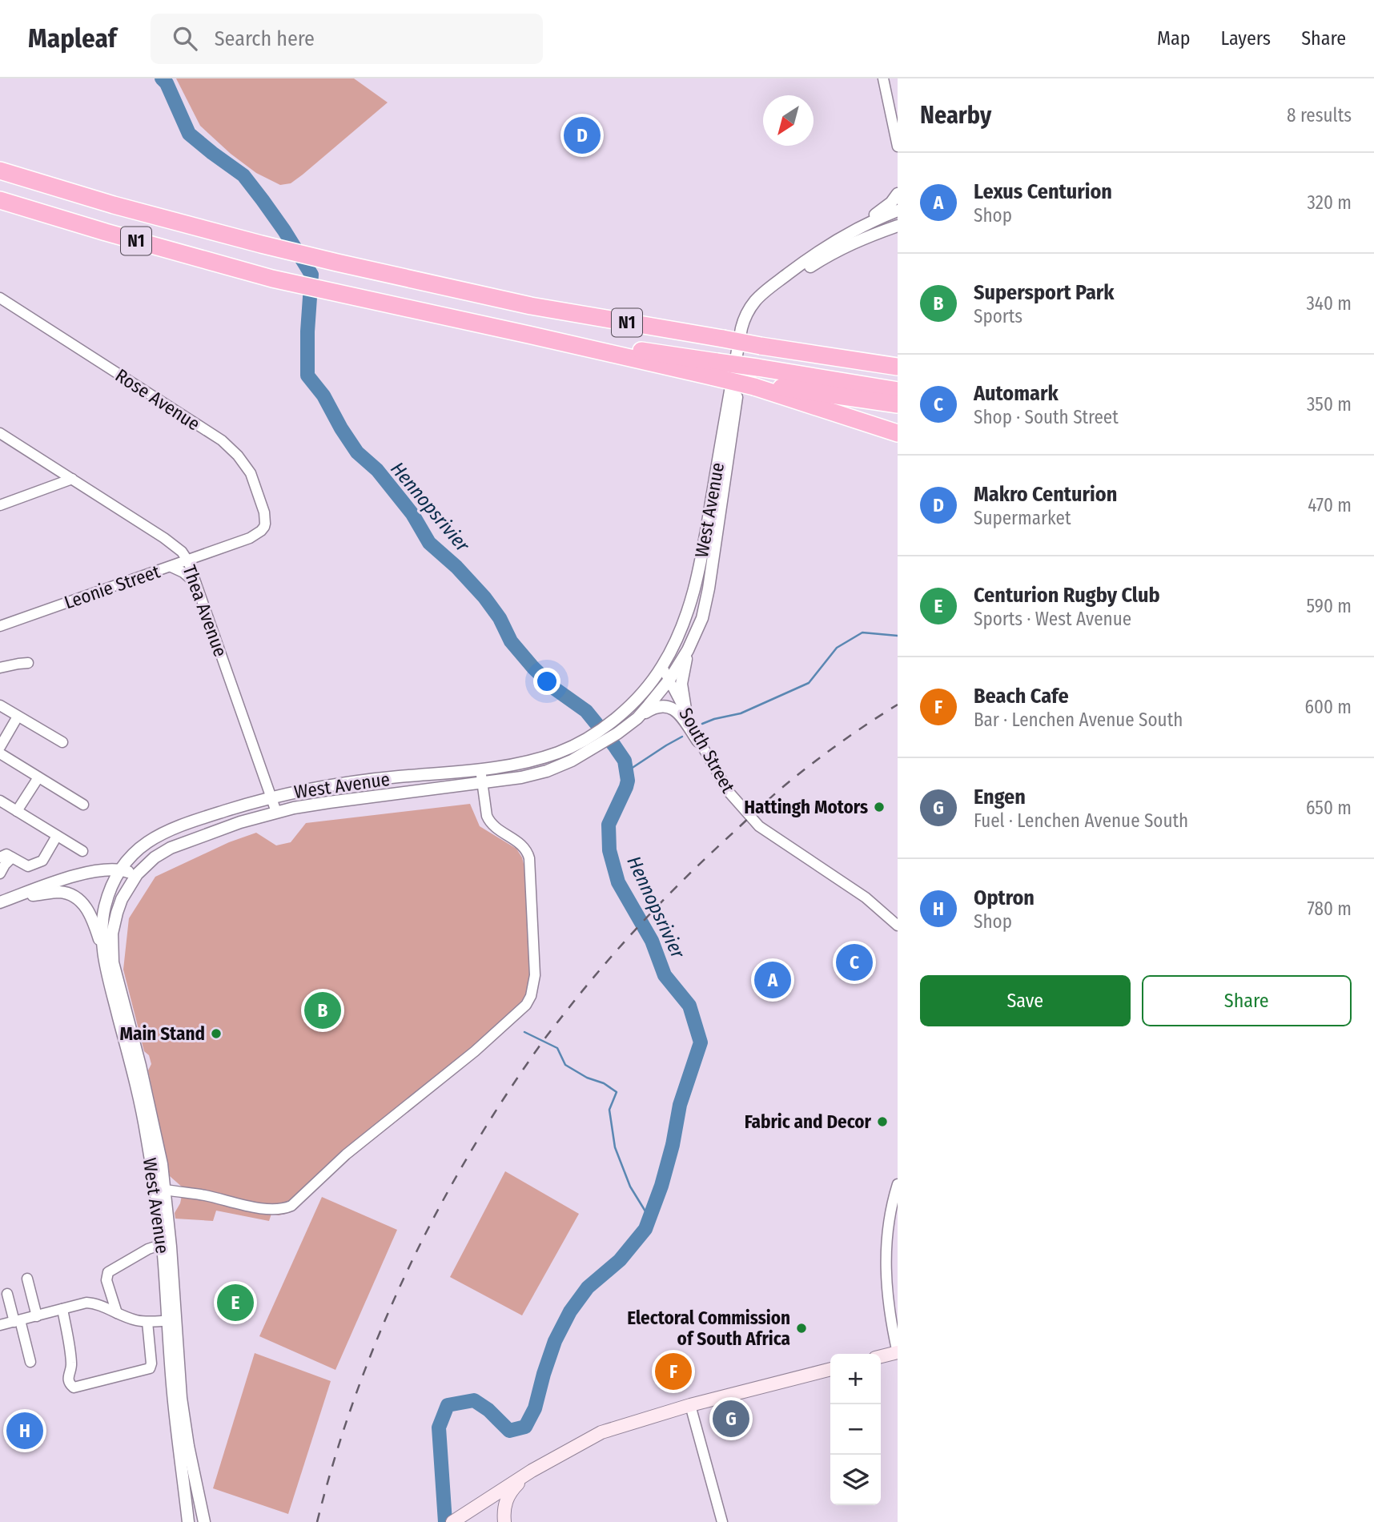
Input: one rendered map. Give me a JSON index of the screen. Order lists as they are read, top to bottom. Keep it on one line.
{"streets":{"highway":["N1"],"street":["Rose Avenue","West Avenue","Leonie Street","Thea Avenue","South Street"]},"crossings":[["Rose Avenue","Leonie Street"],["West Avenue","Thea Avenue"],["West Avenue","South Street"],["Leonie Street","Thea Avenue"]],"water":["Hennopsrivier"],"places":["Hattingh Motors","Main Stand","Fabric and Decor","Electoral Commission of South Africa"],"north":"bottom left","page":{"header":"Mapleaf","search":"Search here","nav":["Map","Layers","Share"],"heading":["Nearby","8 results"],"pins":["D","C","A","B","E","F","G","H"],"list":[{"mark":"A","name":"Lexus Centurion","note":"Shop","value":"320 m"},{"mark":"B","name":"Supersport Park","note":"Sports","value":"340 m"},{"mark":"C","name":"Automark","note":"Shop · South Street","value":"350 m"},{"mark":"D","name":"Makro Centurion","note":"Supermarket","value":"470 m"},{"mark":"E","name":"Centurion Rugby Club","note":"Sports · West Avenue","value":"590 m"},{"mark":"F","name":"Beach Cafe","note":"Bar · Lenchen Avenue South","value":"600 m"},{"mark":"G","name":"Engen","note":"Fuel · Lenchen Avenue South","value":"650 m"},{"mark":"H","name":"Optron","note":"Shop","value":"780 m"}],"buttons":["Save","Share"],"map_buttons":["+","−"]}}
